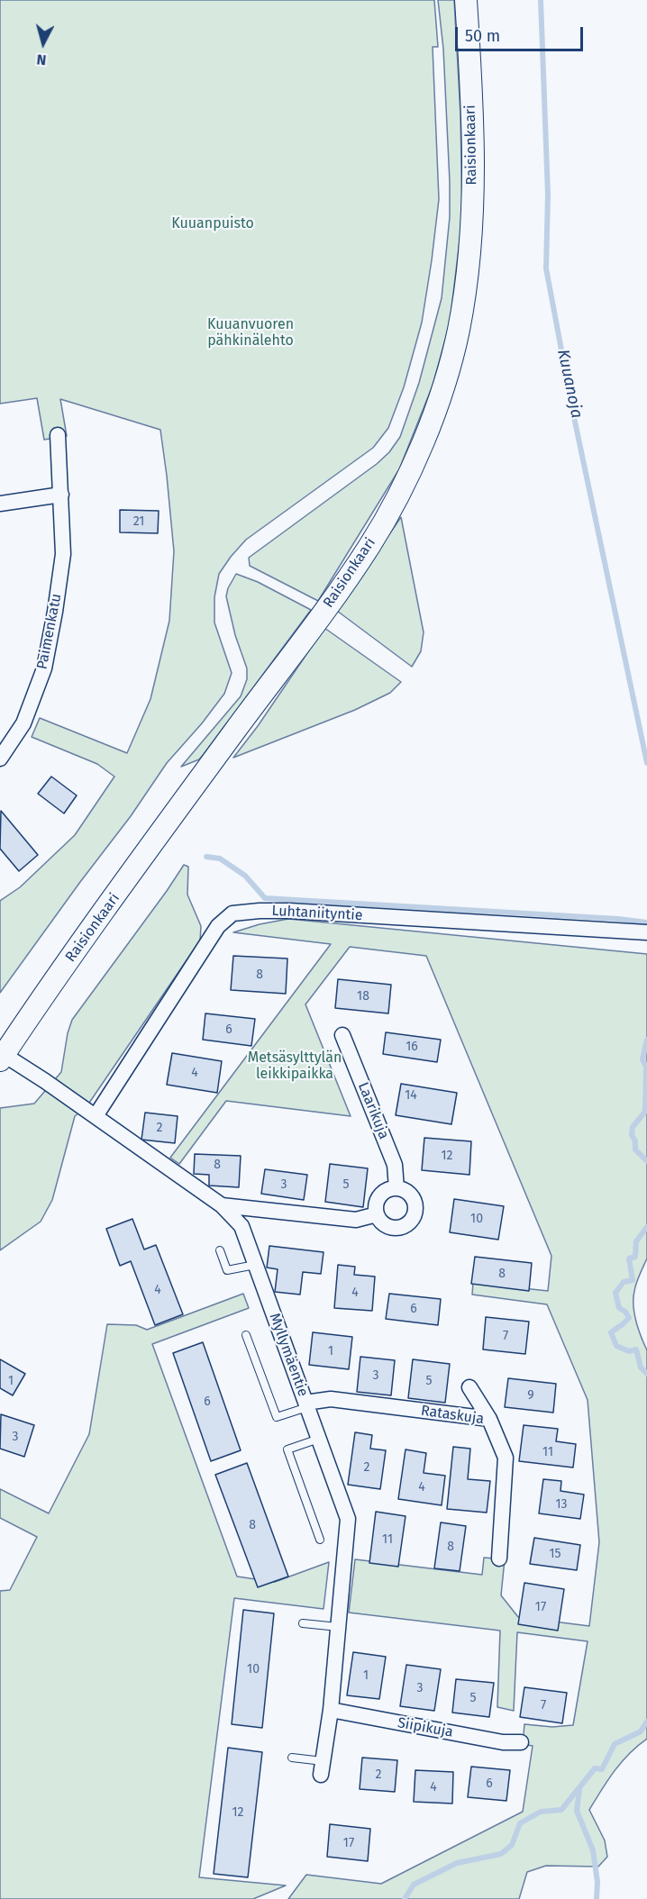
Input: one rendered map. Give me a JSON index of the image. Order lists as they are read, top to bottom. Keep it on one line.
{"streets":{"main road":["Raisionkaari"],"street":["Paimenkatu","Luhtaniityntie","Laarikuja","Myllymäentie","Rataskuja","Siipikuja"]},"crossings":[["Raisionkaari","Myllymäentie"],["Luhtaniityntie","Myllymäentie"],["Myllymäentie","Rataskuja"],["Myllymäentie","Siipikuja"]],"water":["Kuuanoja"],"parks":["Kuuanpuisto","Kuuanvuoren pähkinälehto","Metsäsylttylän leikkipaikka"],"house_numbers":["21","8","18","6","16","4","14","2","12","8","3","5","10","8","4","4","6","7","1","3","1","5","9","6","3","11","2","4","13","8","11","8","15","17","10","1","3","5","7","2","6","4","12","17"],"scale_bar":"50 m","north":"bottom"}
